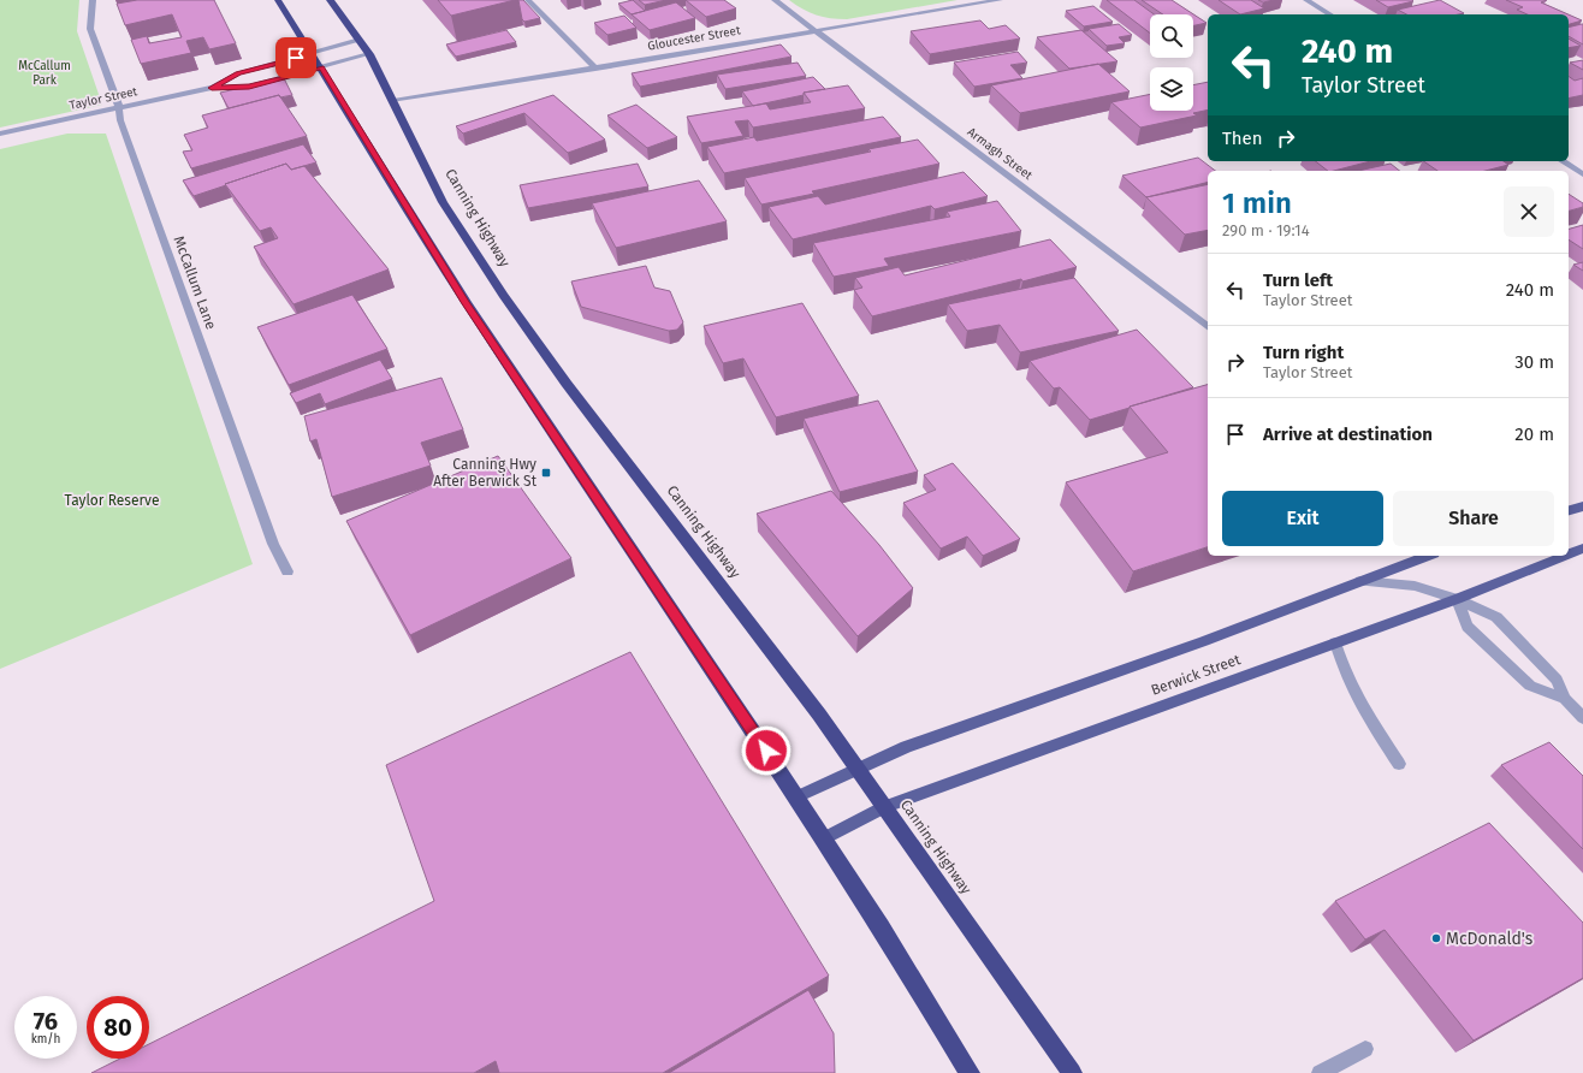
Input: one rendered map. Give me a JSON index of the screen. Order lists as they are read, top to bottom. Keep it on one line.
{"streets":{"highway":["Canning Highway"],"main road":["Berwick Street"],"street":["Gloucester Street","Taylor Street","Armagh Street","McCallum Lane"]},"crossings":[["Gloucester Street","Armagh Street"],["Gloucester Street","Canning Highway"],["Taylor Street","Canning Highway"],["Taylor Street","McCallum Lane"],["Canning Highway","Berwick Street"]],"parks":["McCallum Park","Taylor Reserve"],"places":{"transit":["Canning Hwy After Berwick St"],"other":["McDonald's"]},"page":{"turn":["240 m","Taylor Street"],"then":"Then","heading":["1 min","290 m · 19:14"],"list":[{"name":"Turn left","note":"Taylor Street","value":"240 m"},{"name":"Turn right","note":"Taylor Street","value":"30 m"},{"name":"Arrive at destination","value":"20 m"}],"buttons":["Exit","Share"],"speed":"76 km/h","limit":"80"}}
